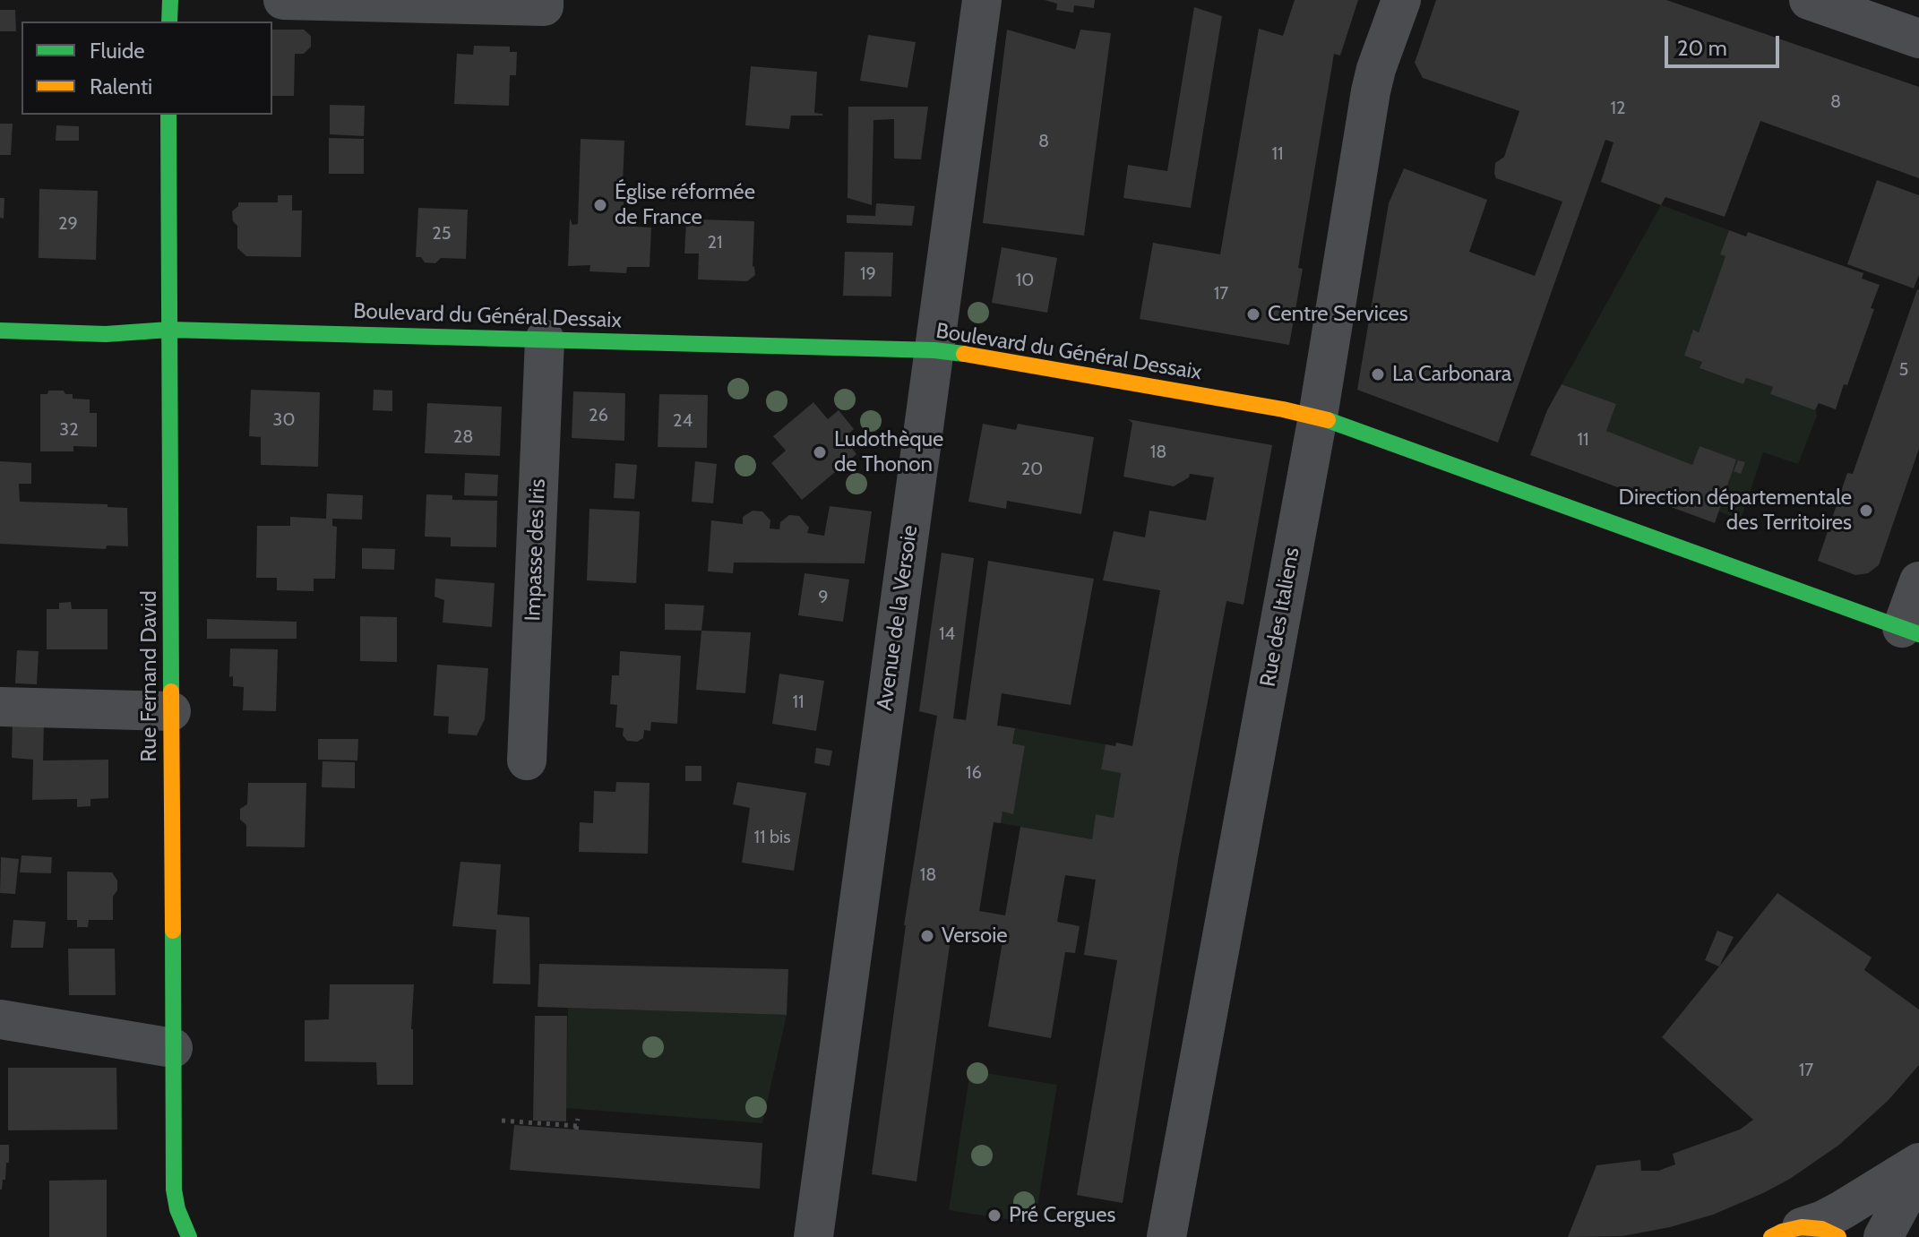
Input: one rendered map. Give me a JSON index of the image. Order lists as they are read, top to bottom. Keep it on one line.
{"streets":{"street":["Boulevard du Général Dessaix","Impasse des Iris","Rue des Italiens","Avenue de la Versoie","Rue Fernand David"]},"crossings":[["Boulevard du Général Dessaix","Impasse des Iris"],["Boulevard du Général Dessaix","Rue des Italiens"],["Boulevard du Général Dessaix","Avenue de la Versoie"],["Boulevard du Général Dessaix","Rue Fernand David"]],"places":["Église réformée de France","Centre Services","La Carbonara","Ludothèque de Thonon","Direction départementale des Territoires","Versoie","Pré Cergues"],"house_numbers":["8","12","8","11","29","25","21","19","10","17","5","26","30","24","32","28","11","18","20","9","14","11","16","11 bis","18","17"],"legend":["Fluide","Ralenti"],"scale_bar":"20 m"}
